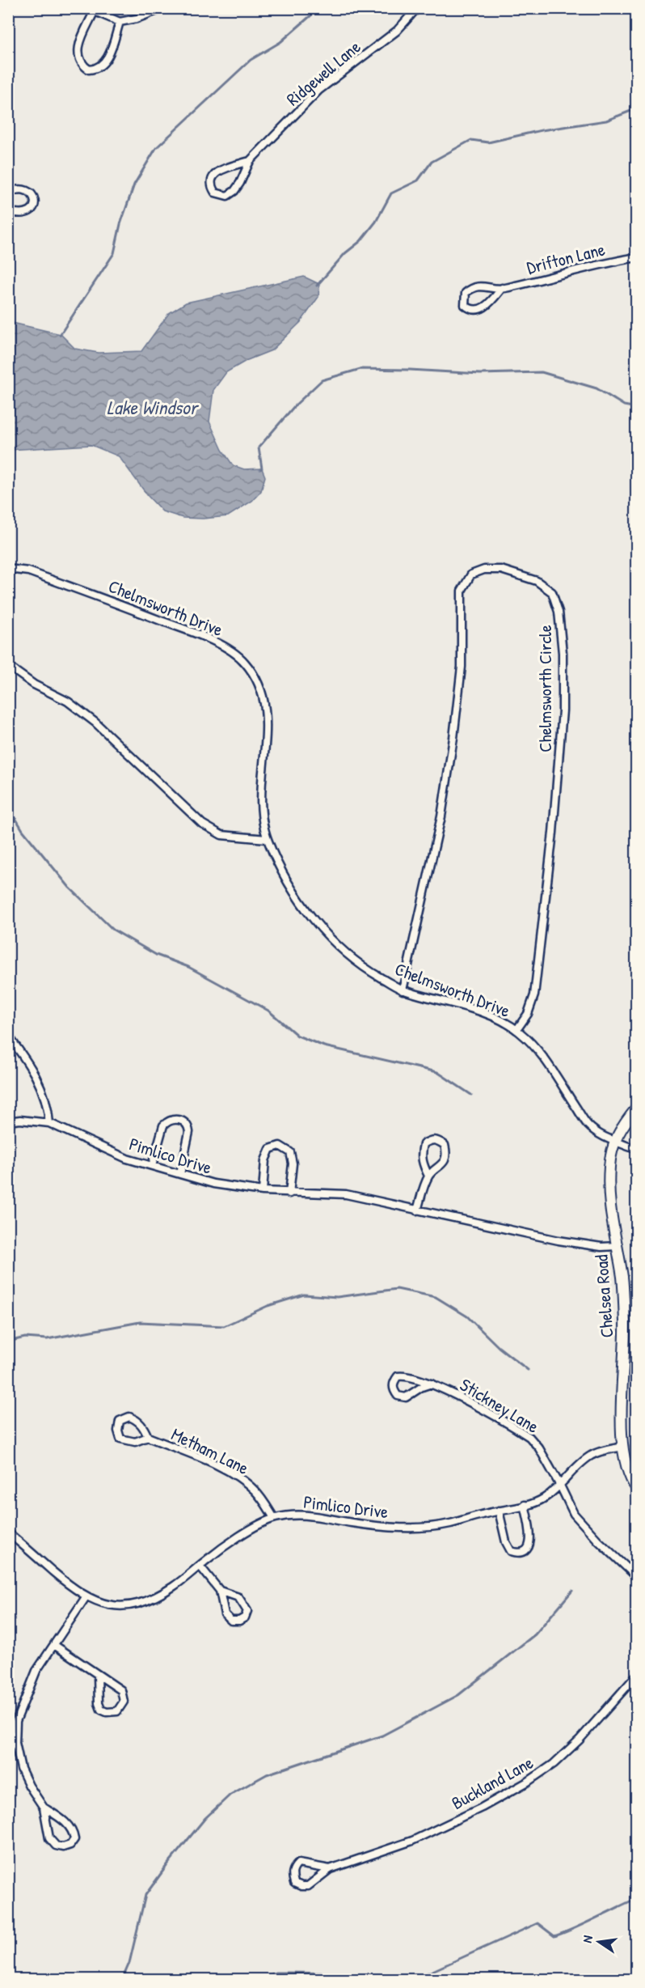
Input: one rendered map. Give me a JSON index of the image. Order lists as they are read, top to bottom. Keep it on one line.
{"streets":{"street":["Ridgewell Lane","Drifton Lane","Chelmsworth Drive","Chelmsworth Circle","Pimlico Drive","Chelsea Road","Stickney Lane","Metham Lane","Buckland Lane"]},"crossings":[["Chelmsworth Drive","Chelmsworth Circle"],["Chelmsworth Drive","Chelsea Road"],["Pimlico Drive","Chelsea Road"],["Pimlico Drive","Stickney Lane"],["Pimlico Drive","Metham Lane"]],"water":["Lake Windsor"],"north":"left"}
